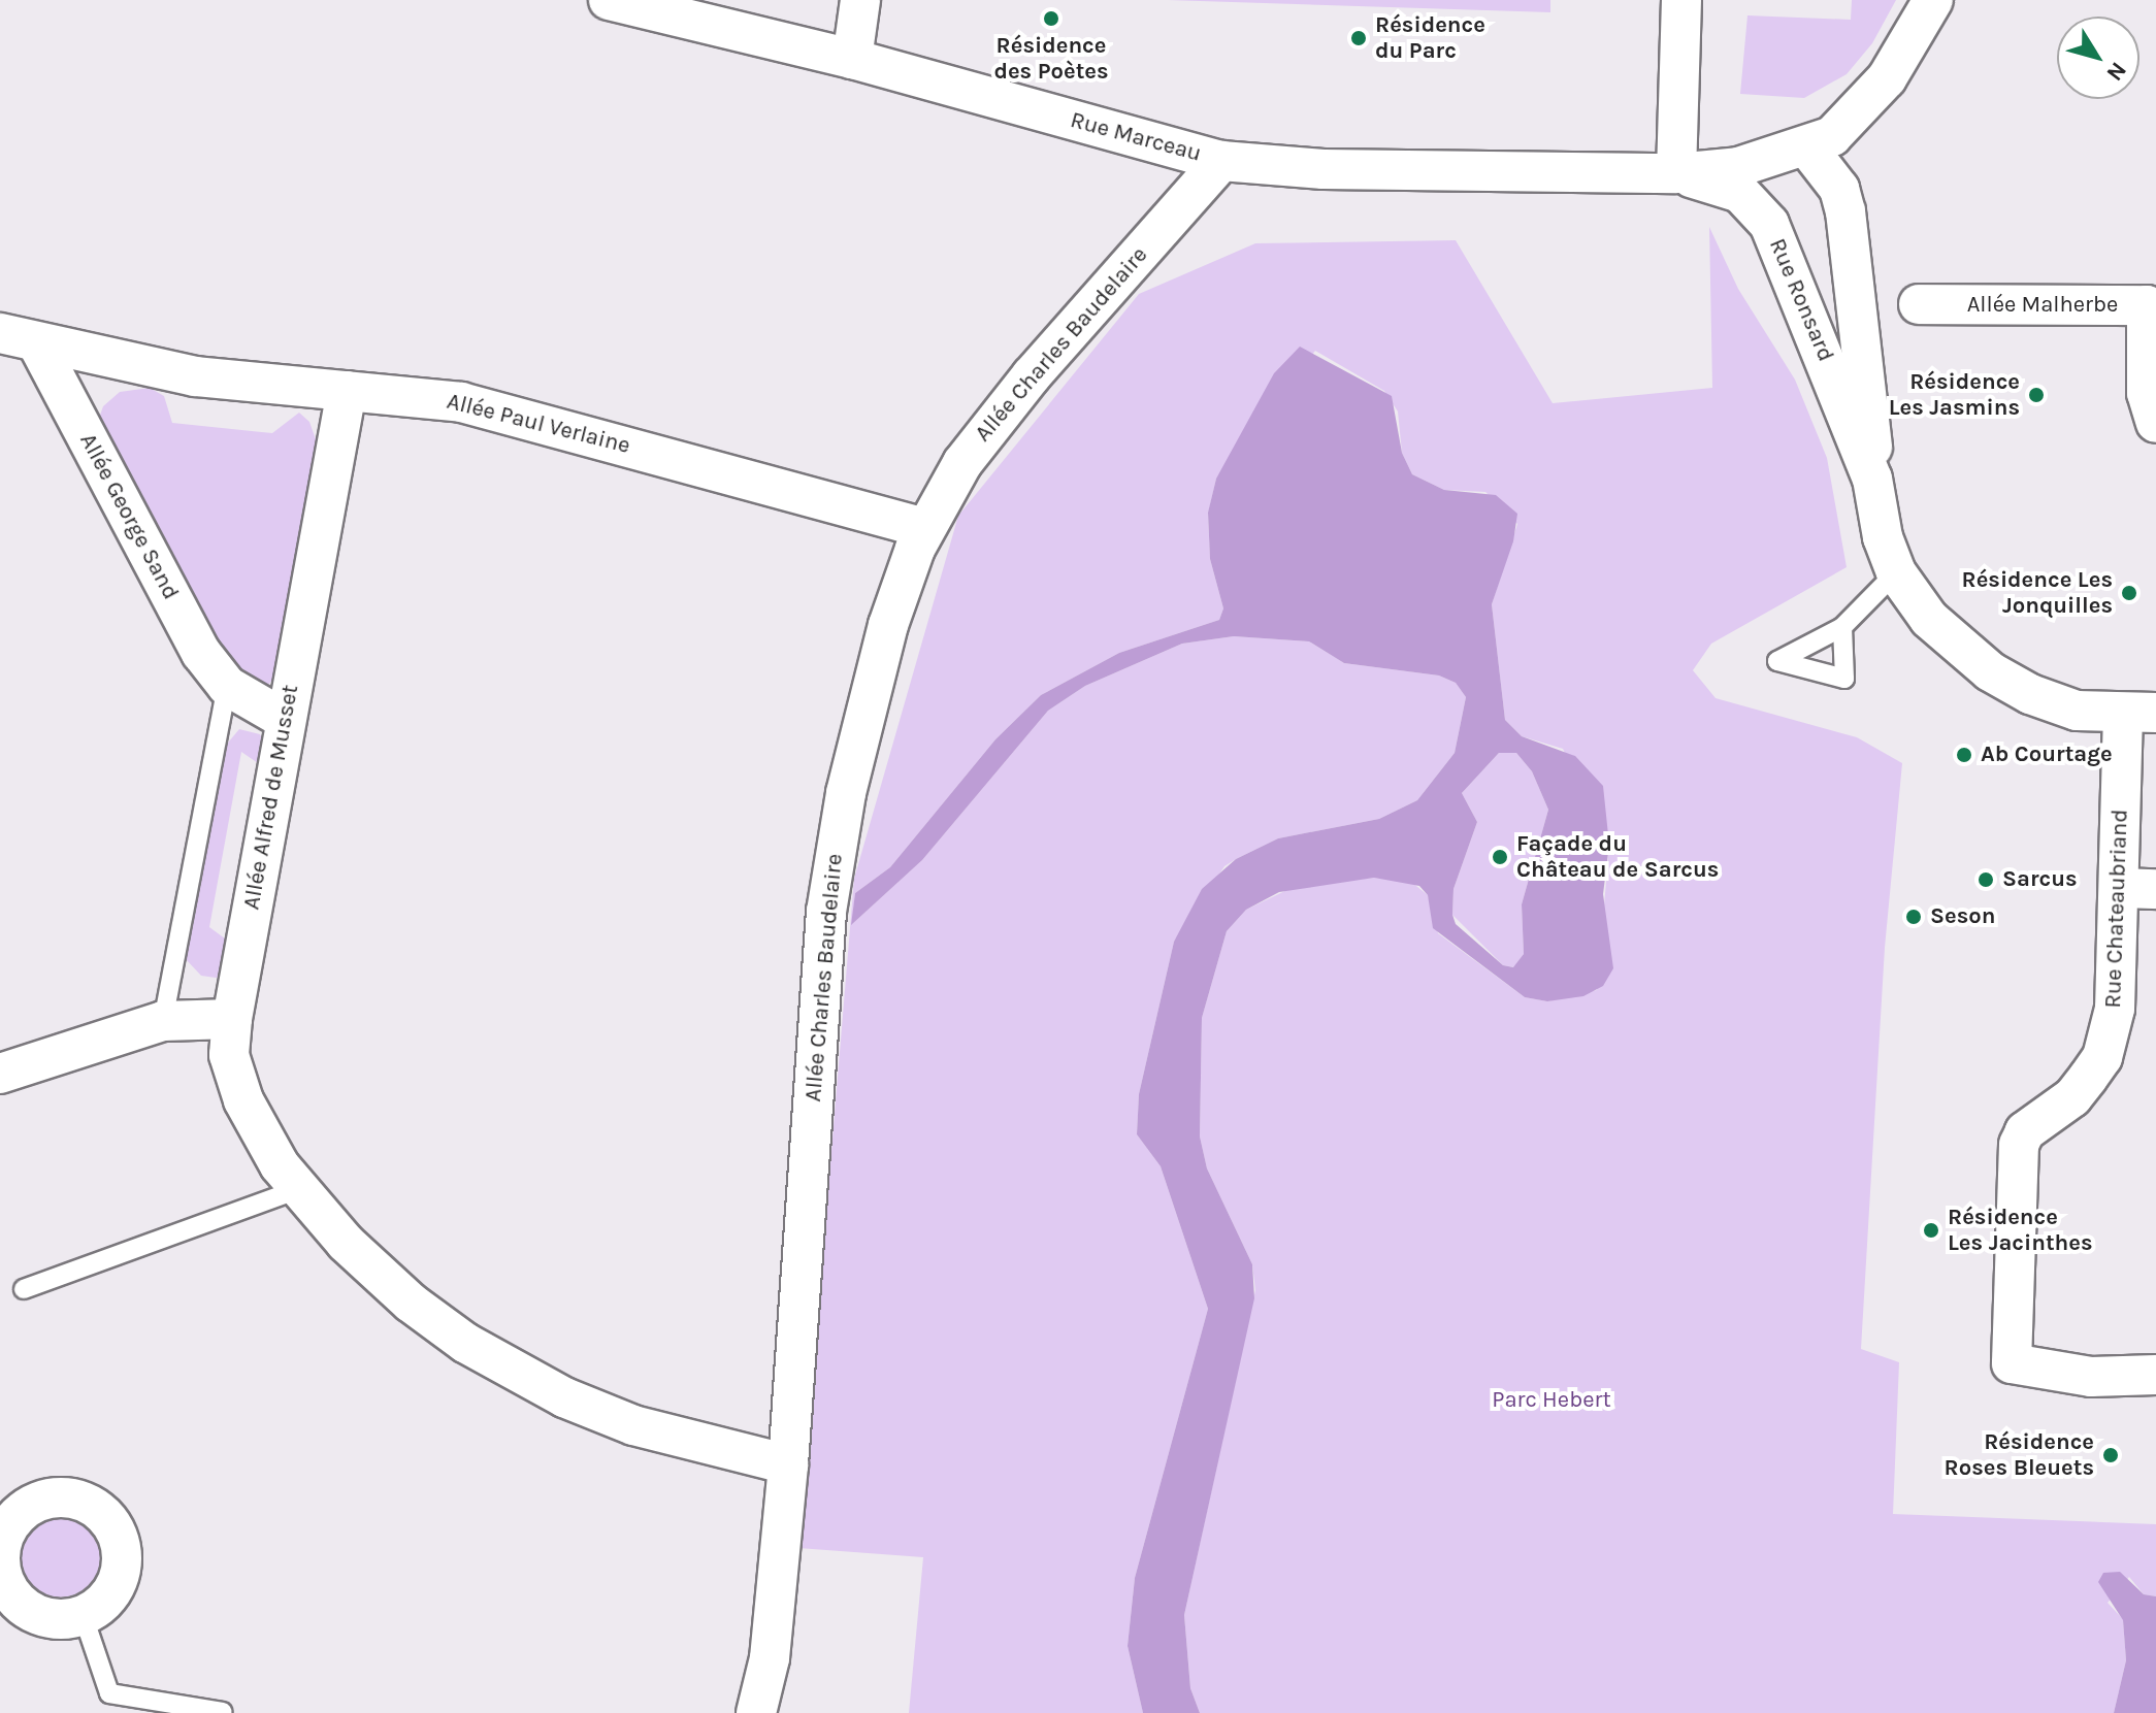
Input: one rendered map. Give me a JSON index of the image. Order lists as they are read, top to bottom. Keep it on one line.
{"streets":{"street":["Rue Marceau","Rue Ronsard","Allée Malherbe","Allée Charles Baudelaire","Allée Paul Verlaine","Allée George Sand","Allée Alfred de Musset","Rue Chateaubriand"]},"crossings":[["Rue Marceau","Rue Ronsard"],["Rue Marceau","Allée Charles Baudelaire"],["Rue Ronsard","Rue Chateaubriand"],["Allée Charles Baudelaire","Allée Paul Verlaine"],["Allée Charles Baudelaire","Allée Alfred de Musset"],["Allée Paul Verlaine","Allée George Sand"],["Allée Paul Verlaine","Allée Alfred de Musset"],["Allée George Sand","Allée Alfred de Musset"]],"parks":["Parc Hebert"],"places":["Résidence des Poètes","Résidence du Parc","Résidence Les Jasmins","Résidence Les Jonquilles","Ab Courtage","Façade du Château de Sarcus","Sarcus","Seson","Résidence Les Jacinthes","Résidence Roses Bleuets"],"north":"bottom right"}
